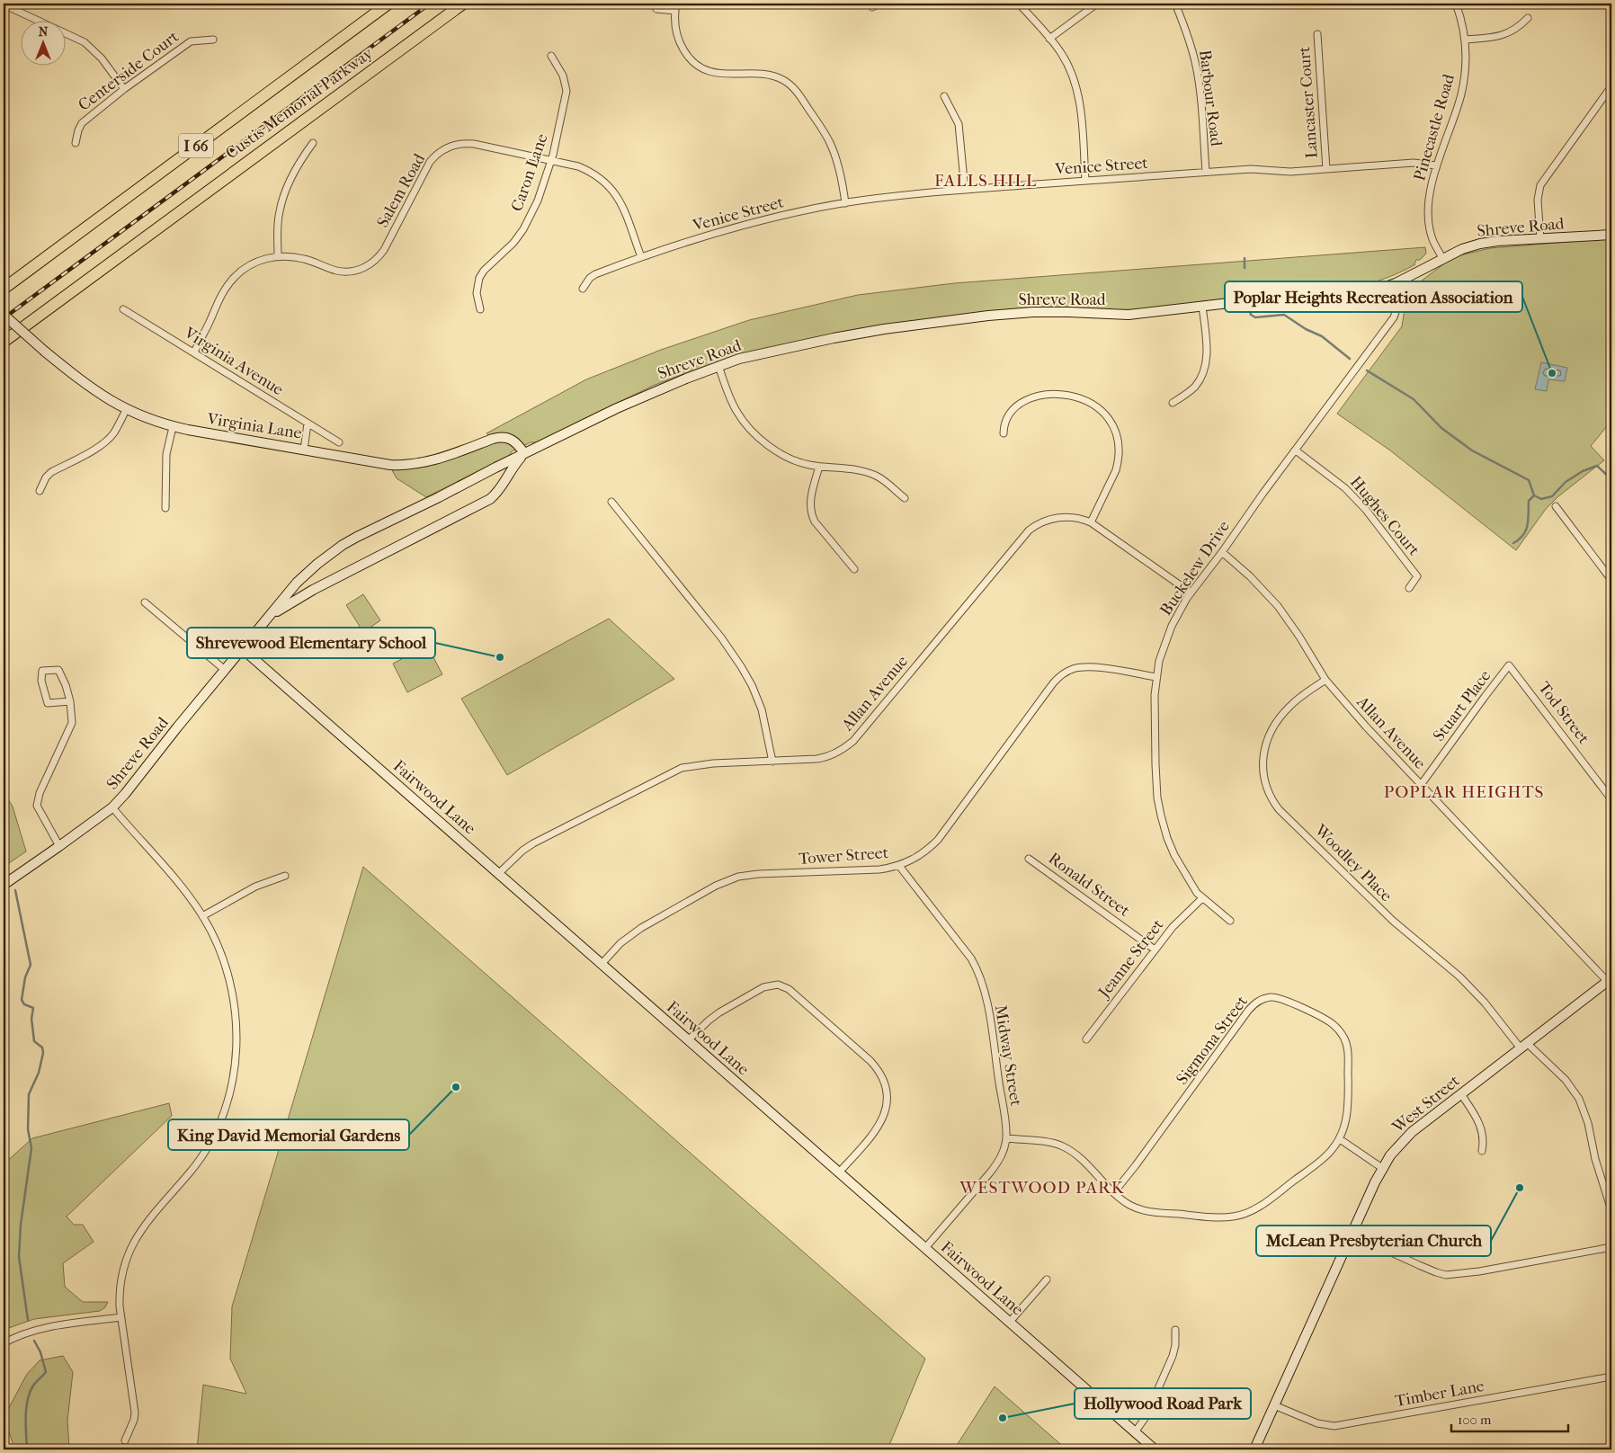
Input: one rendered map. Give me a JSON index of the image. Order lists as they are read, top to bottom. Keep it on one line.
{"streets":{"highway":["Custis Memorial Parkway","I 66"],"main road":["Shreve Road","Virginia Lane","Fairwood Lane","West Street"],"street":["Centerside Court","Barbour Road","Lancaster Court","Pinecastle Road","Venice Street","Caron Lane","Salem Road","Virginia Avenue","Hughes Court","Buckelew Drive","Allan Avenue","Stuart Place","Tod Street","Tower Street","Woodley Place","Ronald Street","Jeanne Street","Sigmona Street","Midway Street","Timber Lane"]},"crossings":[["Barbour Road","Venice Street"],["Lancaster Court","Venice Street"],["Pinecastle Road","Venice Street"],["Pinecastle Road","Shreve Road"],["Venice Street","Salem Road"],["Caron Lane","Salem Road"],["Salem Road","Virginia Avenue"],["Shreve Road","Virginia Lane"],["Shreve Road","Buckelew Drive"],["Shreve Road","Fairwood Lane"],["Hughes Court","Buckelew Drive"],["Buckelew Drive","Allan Avenue"],["Buckelew Drive","Tower Street"],["Buckelew Drive","Jeanne Street"],["Allan Avenue","Stuart Place"],["Allan Avenue","Fairwood Lane"],["Allan Avenue","Woodley Place"],["Allan Avenue","West Street"],["Stuart Place","Tod Street"],["Fairwood Lane","Tower Street"],["Fairwood Lane","Midway Street"],["Tower Street","Midway Street"],["Woodley Place","West Street"],["Ronald Street","Jeanne Street"],["Sigmona Street","Midway Street"],["West Street","Timber Lane"]],"districts":["FALLS HILL","POPLAR HEIGHTS","WESTWOOD PARK"],"places":["Poplar Heights Recreation Association","Shrevewood Elementary School","King David Memorial Gardens","McLean Presbyterian Church","Hollywood Road Park"],"scale_bar":"100 m","north":"top"}
